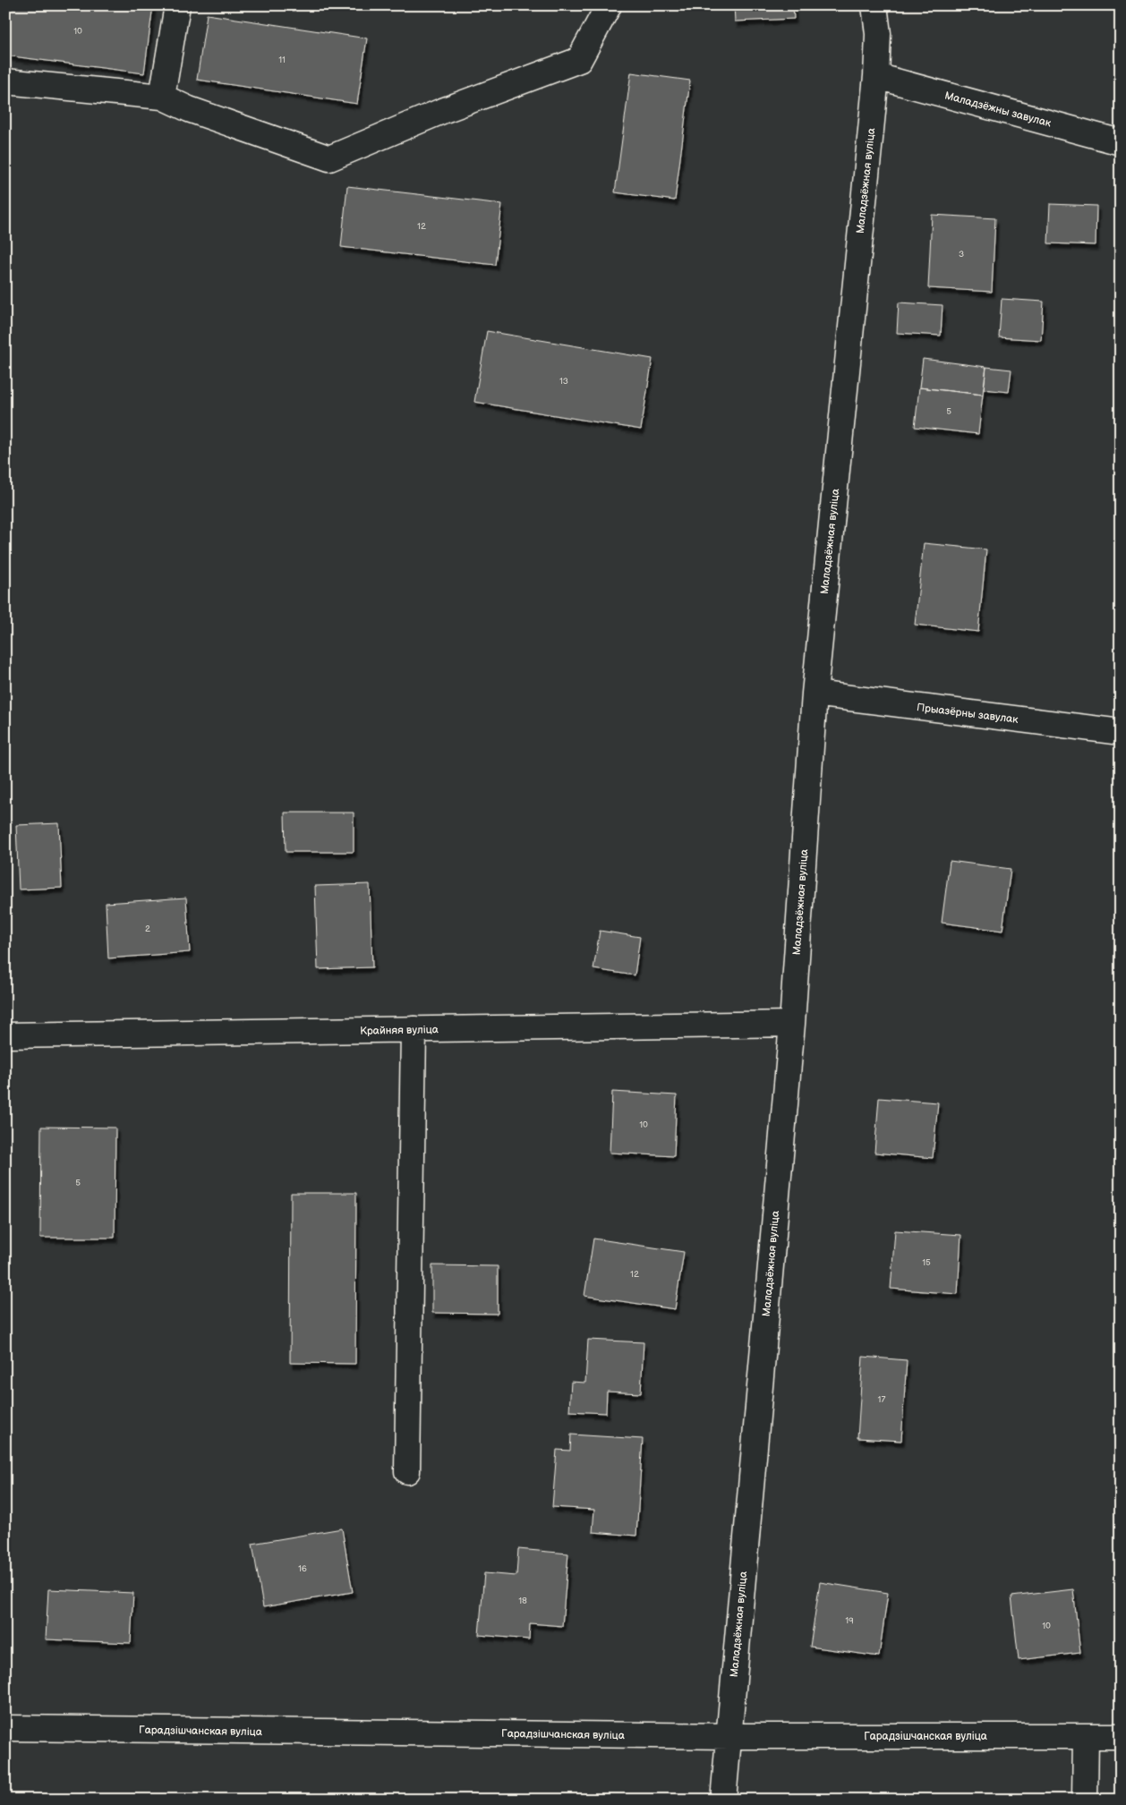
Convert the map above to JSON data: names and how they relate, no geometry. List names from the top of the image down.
{
  "streets": {
    "street": [
      "Маладзёжны завулак",
      "Маладзёжная вуліца",
      "Прыазёрны завулак",
      "Крайняя вуліца",
      "Гарадзішчанская вуліца"
    ]
  },
  "crossings": [
    ["Маладзёжны завулак", "Маладзёжная вуліца"],
    ["Маладзёжная вуліца", "Прыазёрны завулак"],
    ["Маладзёжная вуліца", "Крайняя вуліца"],
    ["Маладзёжная вуліца", "Гарадзішчанская вуліца"]
  ],
  "house_numbers": [
    "10",
    "11",
    "12",
    "3",
    "13",
    "5",
    "2",
    "10",
    "5",
    "15",
    "12",
    "17",
    "16",
    "18",
    "19",
    "10"
  ]
}
